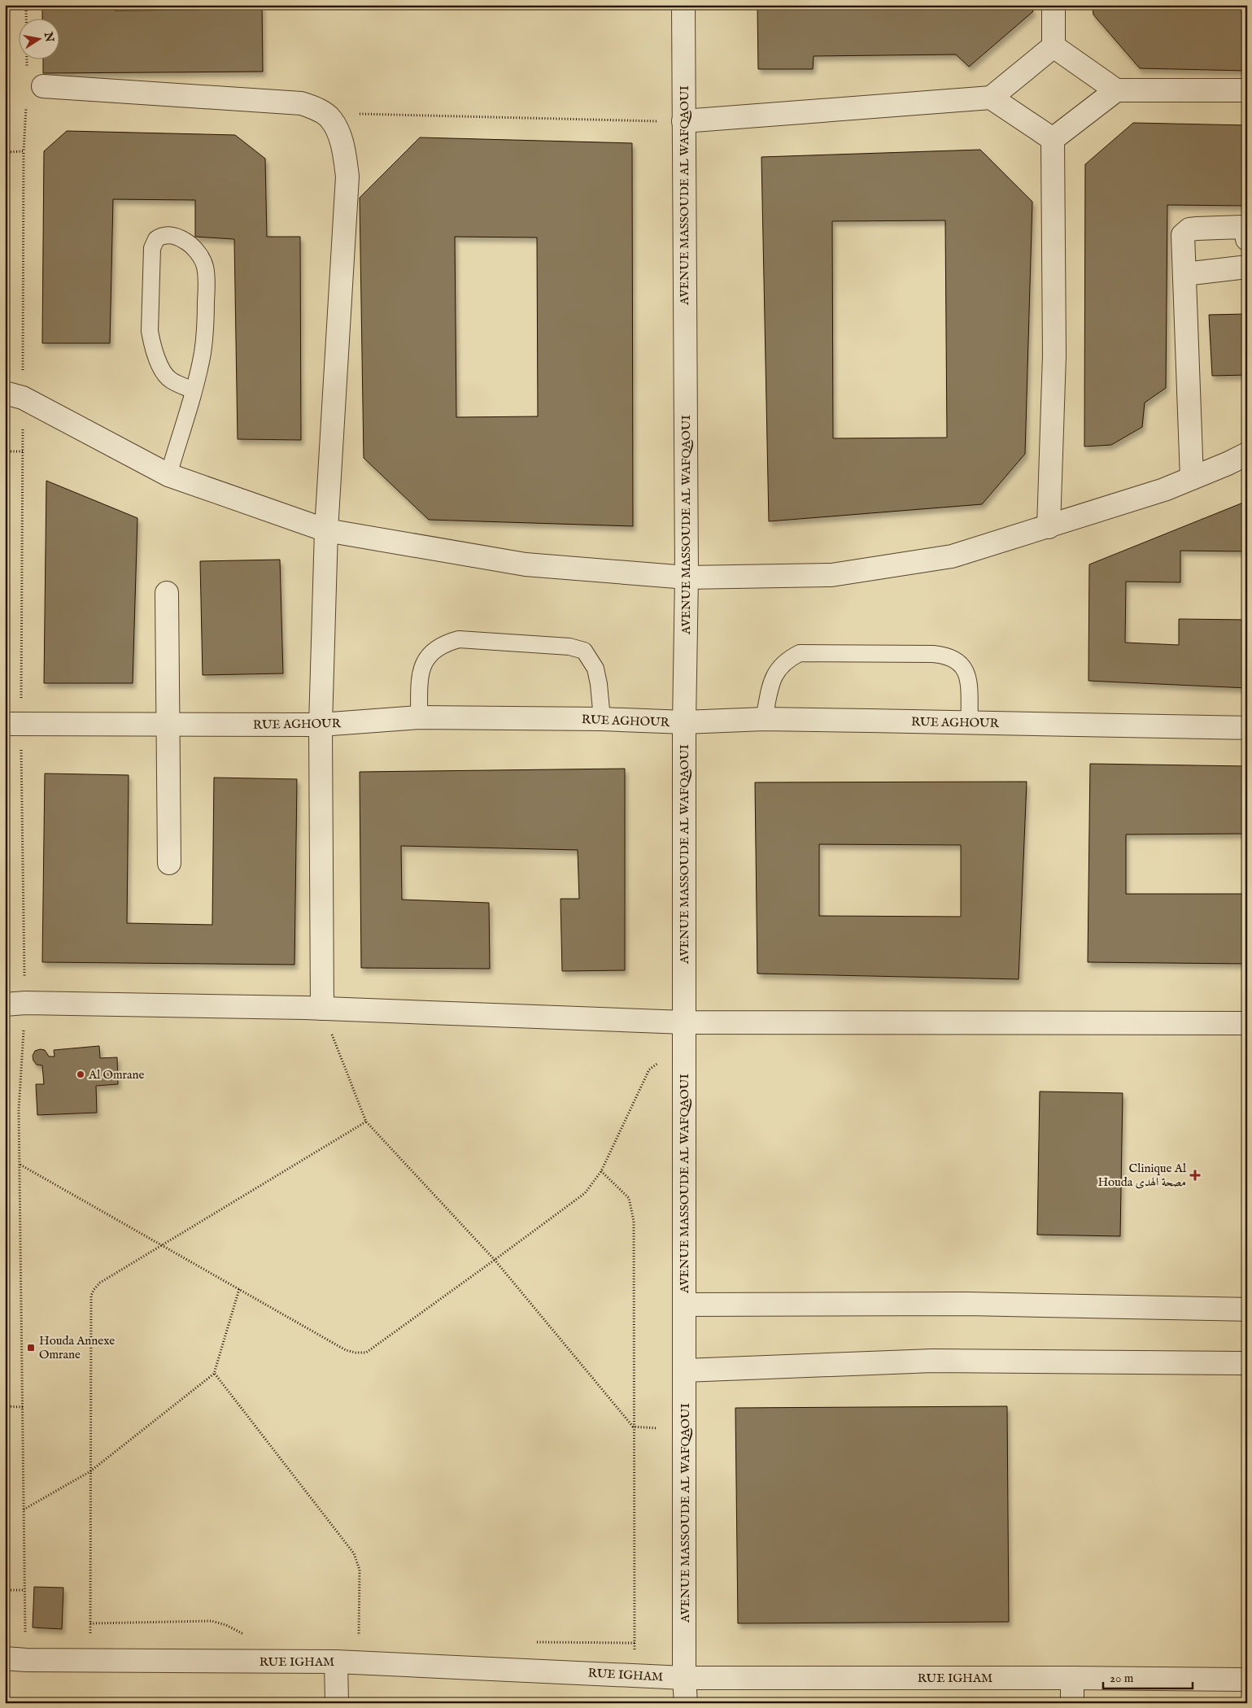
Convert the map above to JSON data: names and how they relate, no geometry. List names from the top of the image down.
{
  "streets": {
    "street": ["AVENUE MASSOUDE AL WAFQAOUI", "RUE AGHOUR", "RUE IGHAM"]
  },
  "crossings": [
    ["AVENUE MASSOUDE AL WAFQAOUI", "RUE AGHOUR"],
    ["AVENUE MASSOUDE AL WAFQAOUI", "RUE IGHAM"]
  ],
  "places": {
    "other": ["Al Omrane"],
    "health": ["Clinique Al Houda مصحة الهدى"],
    "transit": ["Houda Annexe Omrane"]
  },
  "scale_bar": "20 m",
  "north": "right"
}
